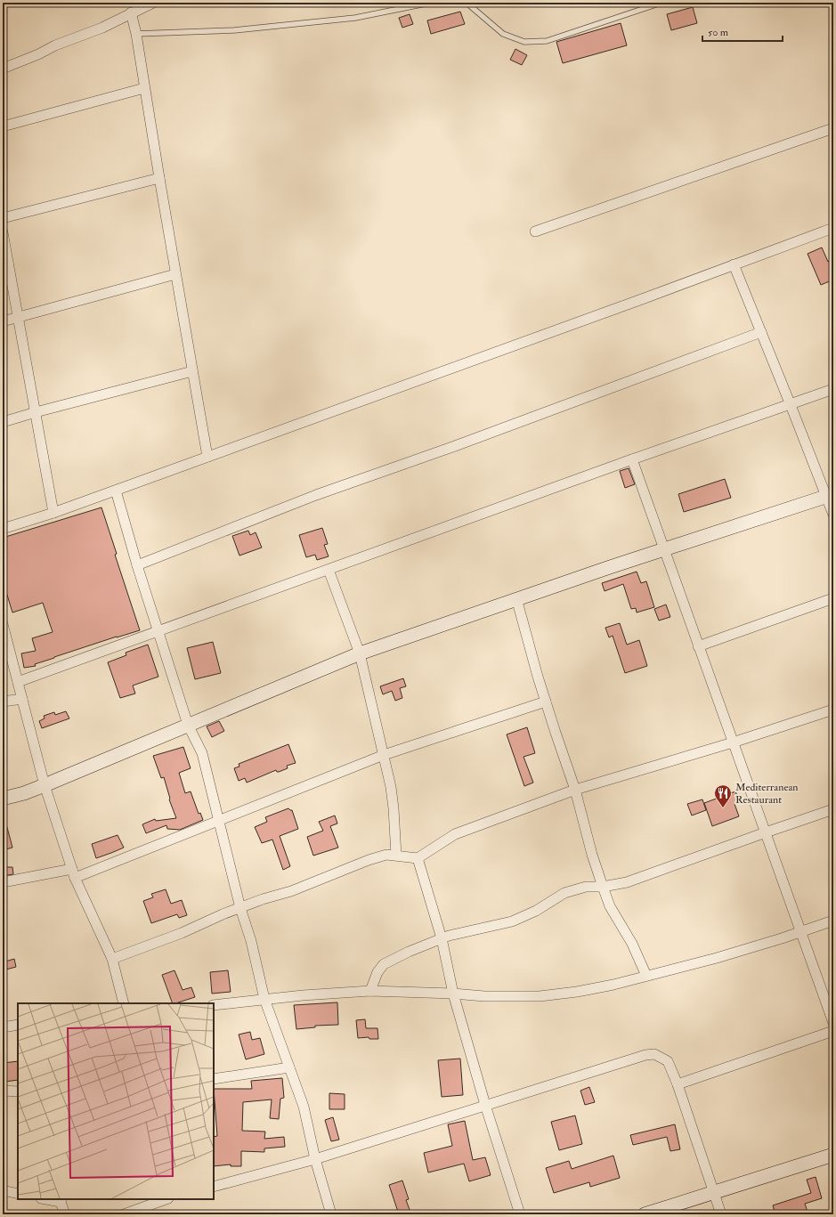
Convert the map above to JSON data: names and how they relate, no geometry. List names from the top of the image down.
{
  "places": {
    "restaurant": ["Mediterranean Restaurant"]
  },
  "scale_bar": "50 m"
}
